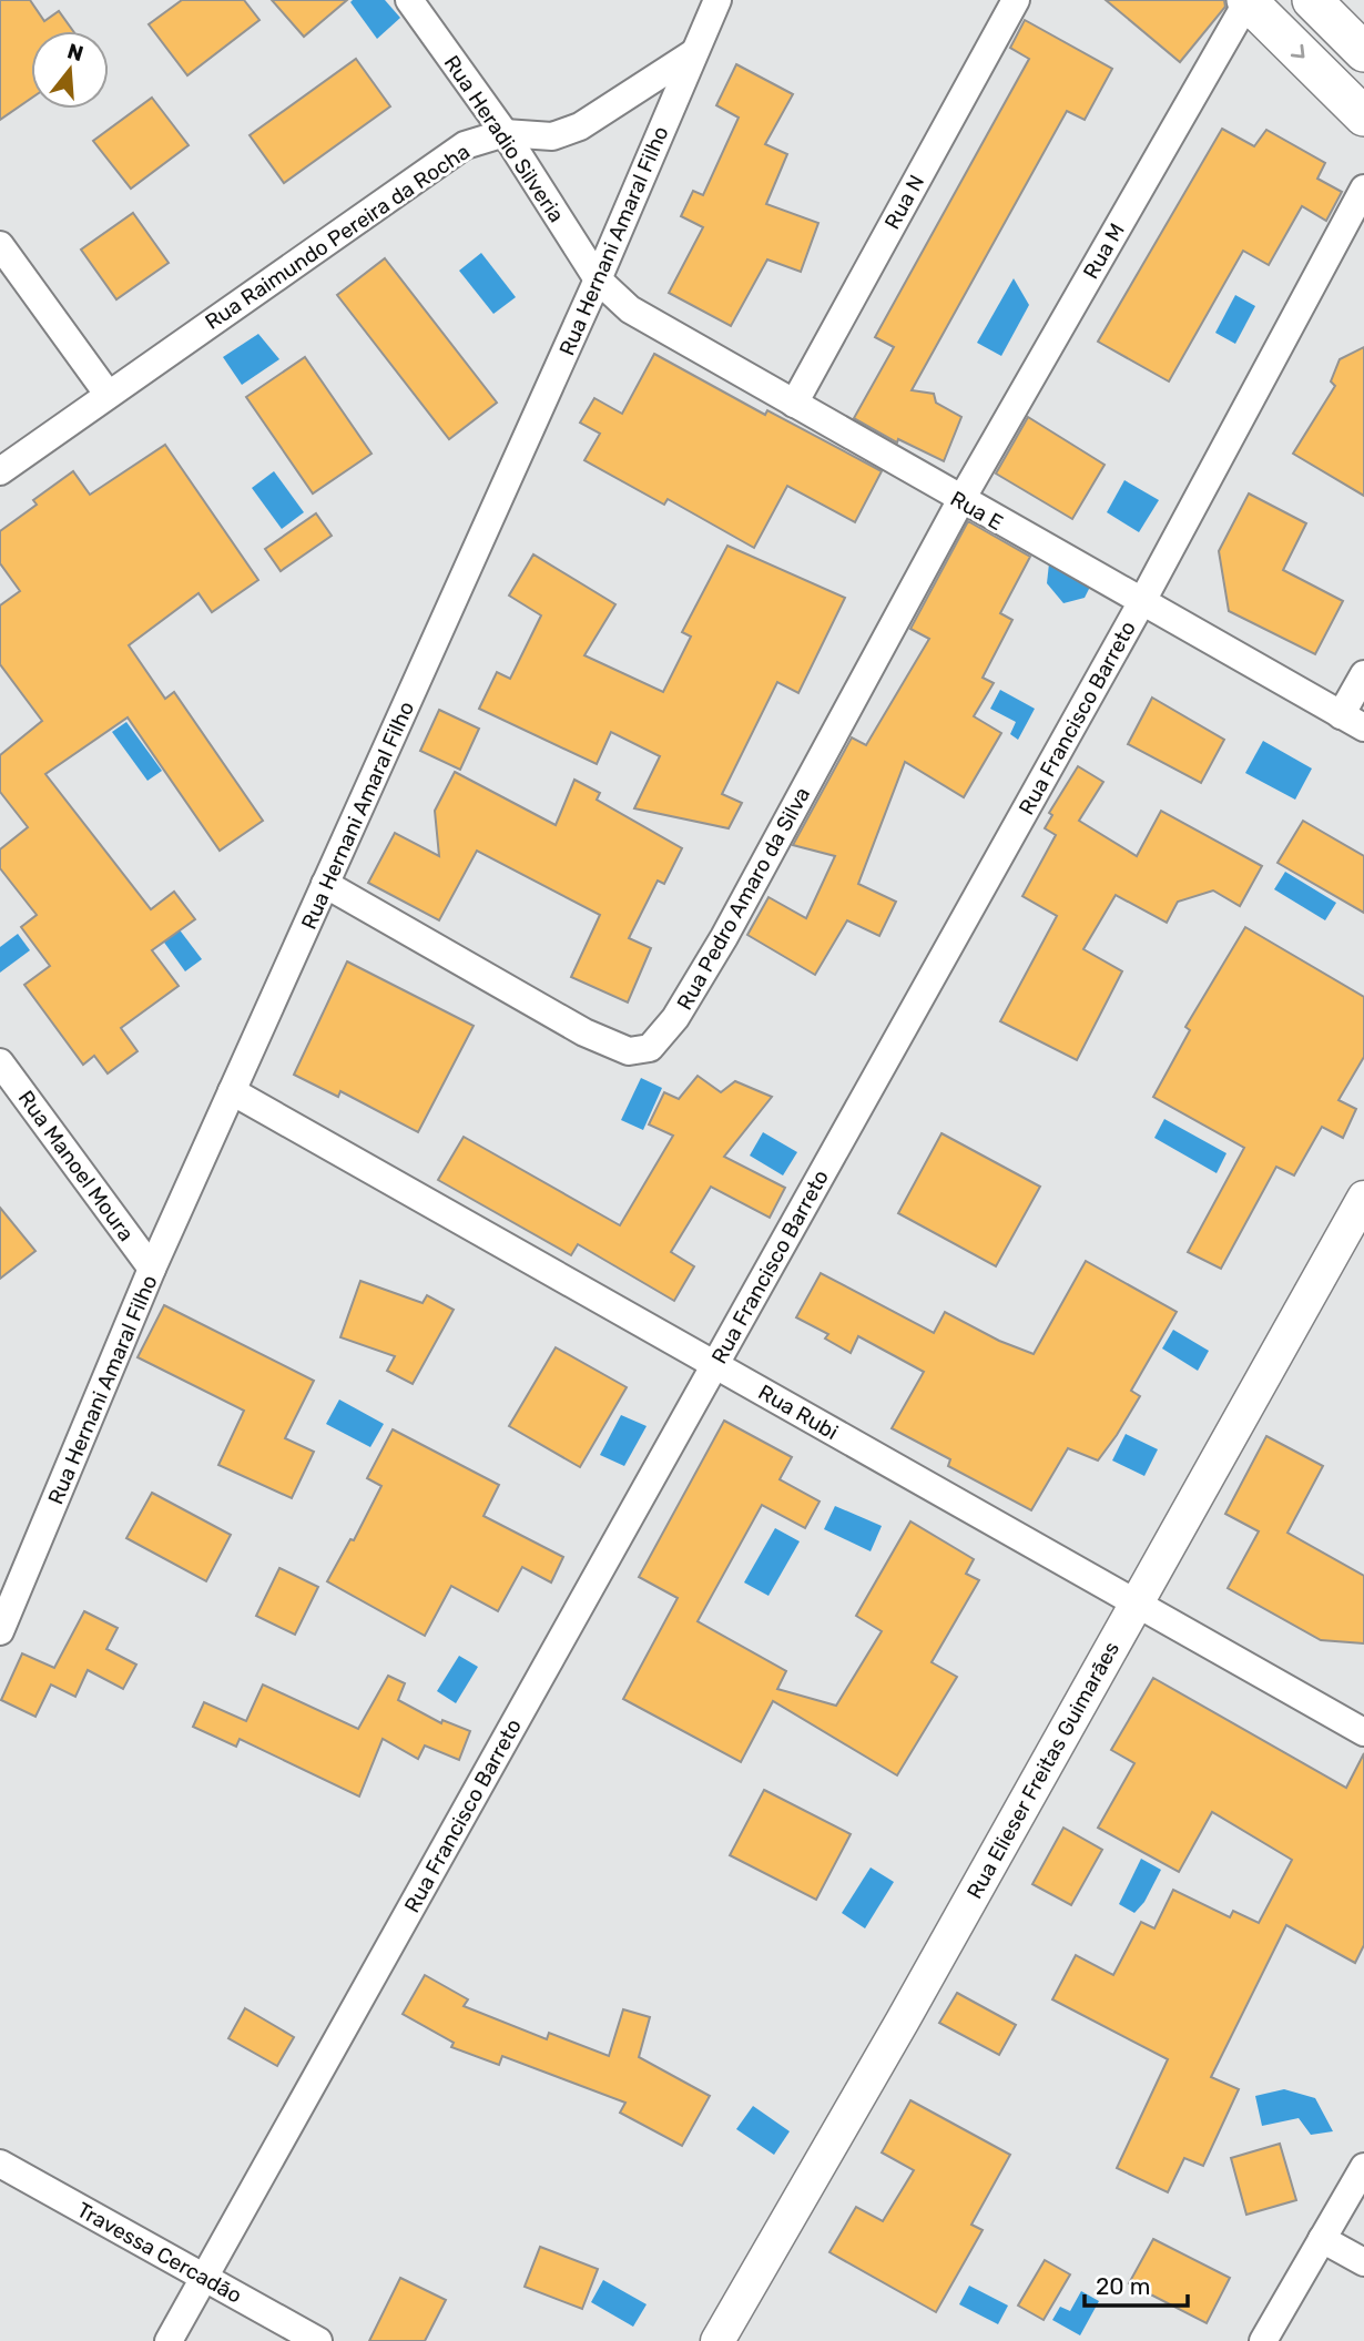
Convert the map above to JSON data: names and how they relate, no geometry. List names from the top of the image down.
{
  "streets": {
    "street": [
      "Rua Heradio Silveria",
      "Rua N",
      "Rua Raimundo Pereira da Rocha",
      "Rua Hernani Amaral Filho",
      "Rua M",
      "Rua E",
      "Rua Francisco Barreto",
      "Rua Pedro Amaro da Silva",
      "Rua Manoel Moura",
      "Rua Rubi",
      "Rua Elieser Freitas Guimarães",
      "Travessa Cercadão"
    ]
  },
  "crossings": [
    ["Rua Heradio Silveria", "Rua Raimundo Pereira da Rocha"],
    ["Rua Heradio Silveria", "Rua Hernani Amaral Filho"],
    ["Rua Heradio Silveria", "Rua E"],
    ["Rua N", "Rua E"],
    ["Rua Raimundo Pereira da Rocha", "Rua Hernani Amaral Filho"],
    ["Rua Hernani Amaral Filho", "Rua E"],
    ["Rua Hernani Amaral Filho", "Rua Pedro Amaro da Silva"],
    ["Rua Hernani Amaral Filho", "Rua Manoel Moura"],
    ["Rua Hernani Amaral Filho", "Rua Rubi"],
    ["Rua M", "Rua E"],
    ["Rua M", "Rua Pedro Amaro da Silva"],
    ["Rua E", "Rua Francisco Barreto"],
    ["Rua E", "Rua Pedro Amaro da Silva"],
    ["Rua Francisco Barreto", "Rua Rubi"],
    ["Rua Francisco Barreto", "Travessa Cercadão"],
    ["Rua Rubi", "Rua Elieser Freitas Guimarães"]
  ],
  "scale_bar": "20 m",
  "north": "top"
}
